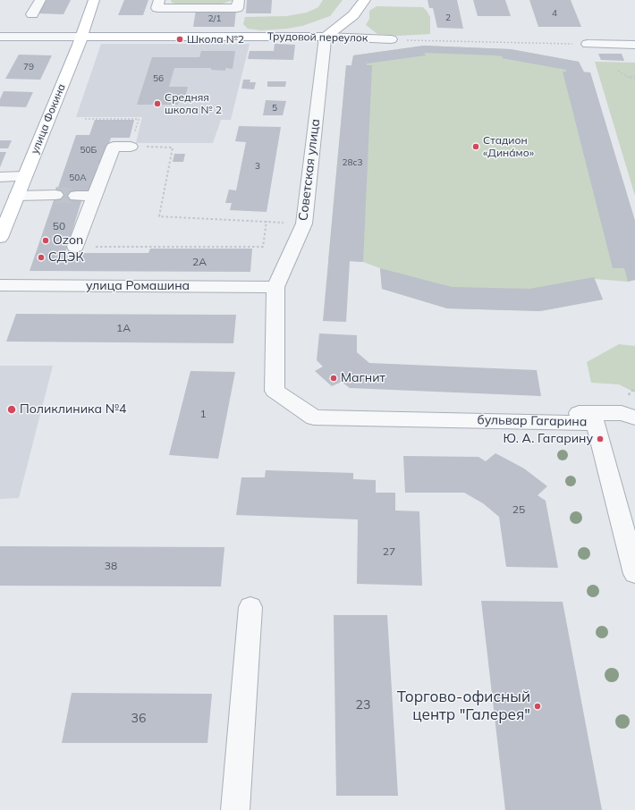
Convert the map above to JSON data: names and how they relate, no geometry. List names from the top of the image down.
{
  "streets": {
    "main road": ["Трудовой переулок", "улица Фокина"],
    "street": ["Советская улица", "улица Ромашина", "бульвар Гагарина"]
  },
  "crossings": [
    ["Трудовой переулок", "улица Фокина"],
    ["Трудовой переулок", "Советская улица"],
    ["Советская улица", "улица Ромашина"],
    ["Советская улица", "бульвар Гагарина"]
  ],
  "places": [
    "Школа №2",
    "Средняя школа № 2",
    "Стадион «Дина́мо»",
    "Ozon",
    "СДЭК",
    "Магнит",
    "Поликлиника №4",
    "Ю. А. Гагарину",
    "Торгово-офисный центр \"Галерея\""
  ],
  "house_numbers": [
    "4",
    "2",
    "2/1",
    "79",
    "56",
    "5",
    "50Б",
    "28с3",
    "3",
    "50А",
    "50",
    "2А",
    "1А",
    "1",
    "25",
    "27",
    "38",
    "23",
    "36"
  ]
}
